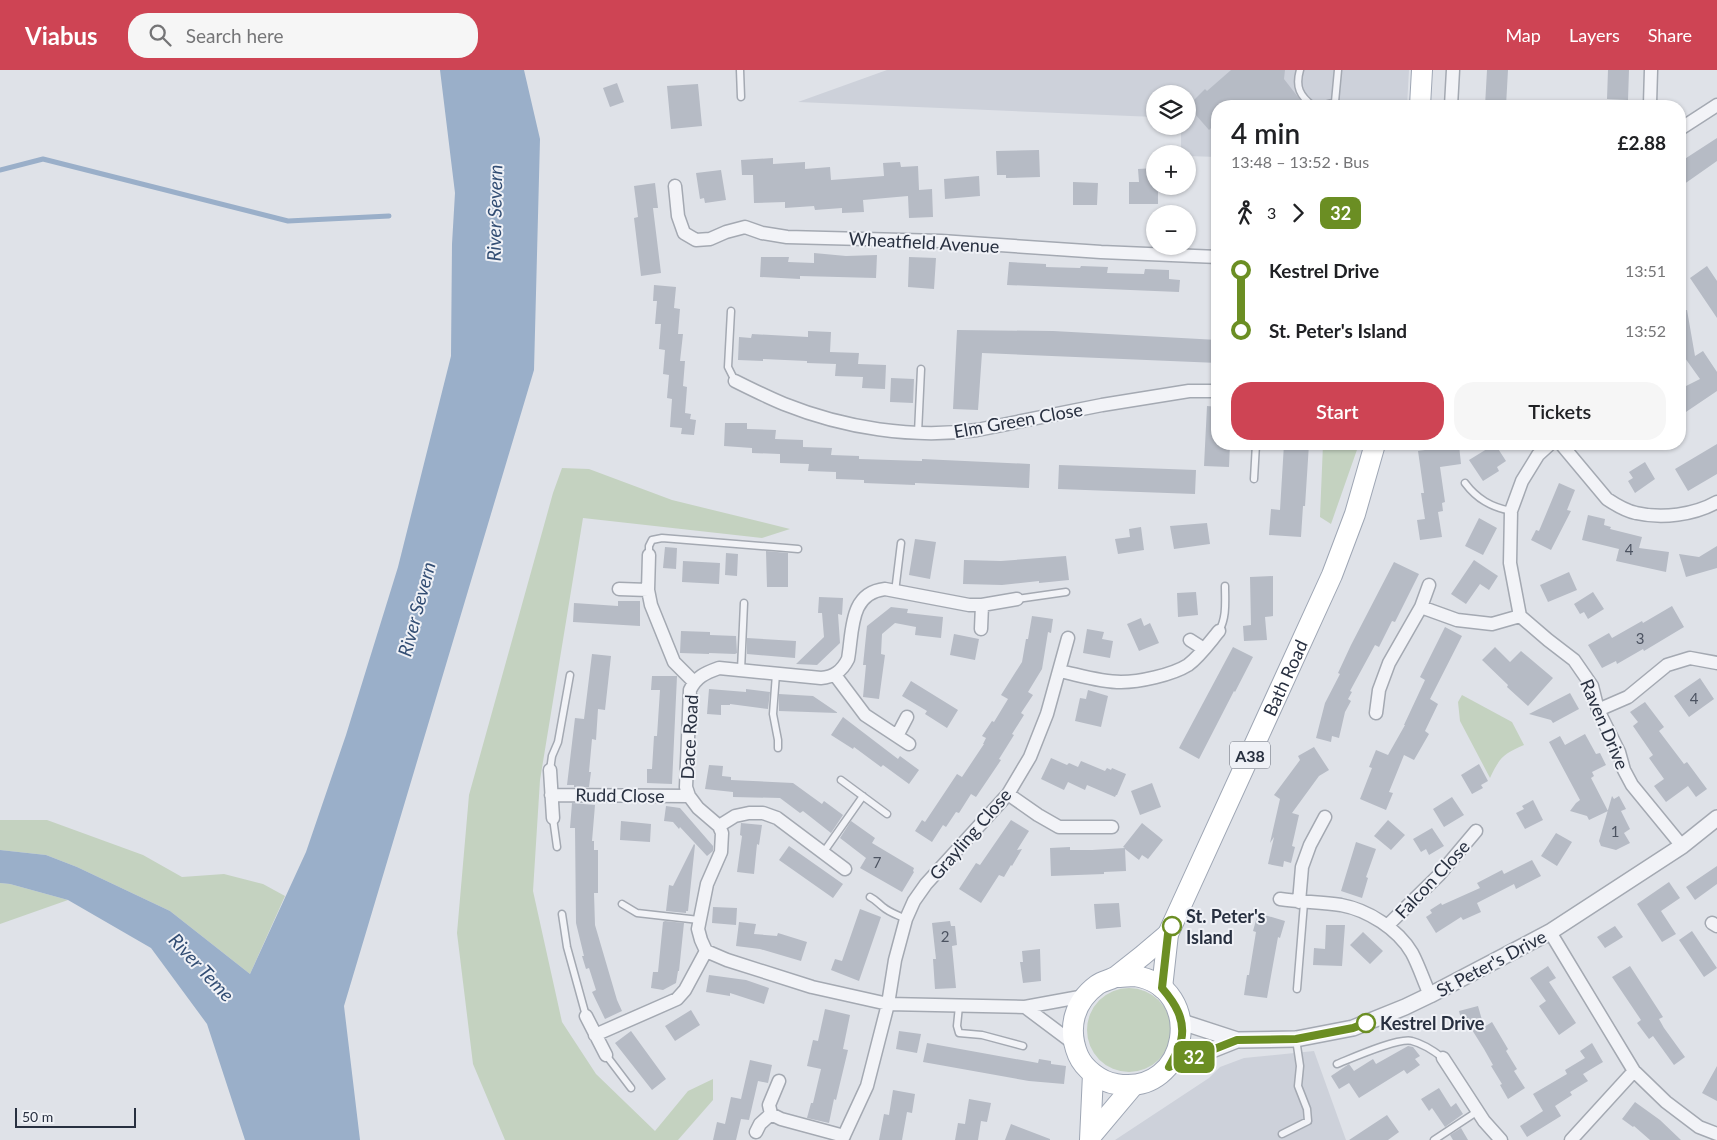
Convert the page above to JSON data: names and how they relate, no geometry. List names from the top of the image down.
{
  "streets": {
    "main road": ["Bath Road", "A38"],
    "street": [
      "Wheatfield Avenue",
      "Elm Green Close",
      "Raven Drive",
      "Dace Road",
      "Rudd Close",
      "Grayling Close",
      "Falcon Close",
      "St Peter's Drive"
    ]
  },
  "crossings": [
    ["Bath Road", "St Peter's Drive"],
    ["Raven Drive", "St Peter's Drive"],
    ["Dace Road", "Rudd Close"]
  ],
  "water": ["River Severn", "River Teme"],
  "places": ["St. Peter's Island", "Kestrel Drive"],
  "lines": ["bus line 32"],
  "house_numbers": [
    "4",
    "3",
    "4",
    "1",
    "7",
    "2"
  ],
  "scale_bar": "50 m",
  "page": {
    "header": "Viabus",
    "search": "Search here",
    "nav": ["Map", "Layers", "Share"],
    "on_map": "32",
    "map_buttons": ["+", "−"],
    "heading": ["4 min", "13:48 – 13:52 · Bus", "£2.88"],
    "legs": ["3", "32"],
    "list": [
      {
        "name": "Kestrel Drive",
        "value": "13:51"
      },
      {
        "name": "St. Peter's Island",
        "value": "13:52"
      }
    ],
    "buttons": ["Start", "Tickets"],
    "scale": "50 m"
  }
}
